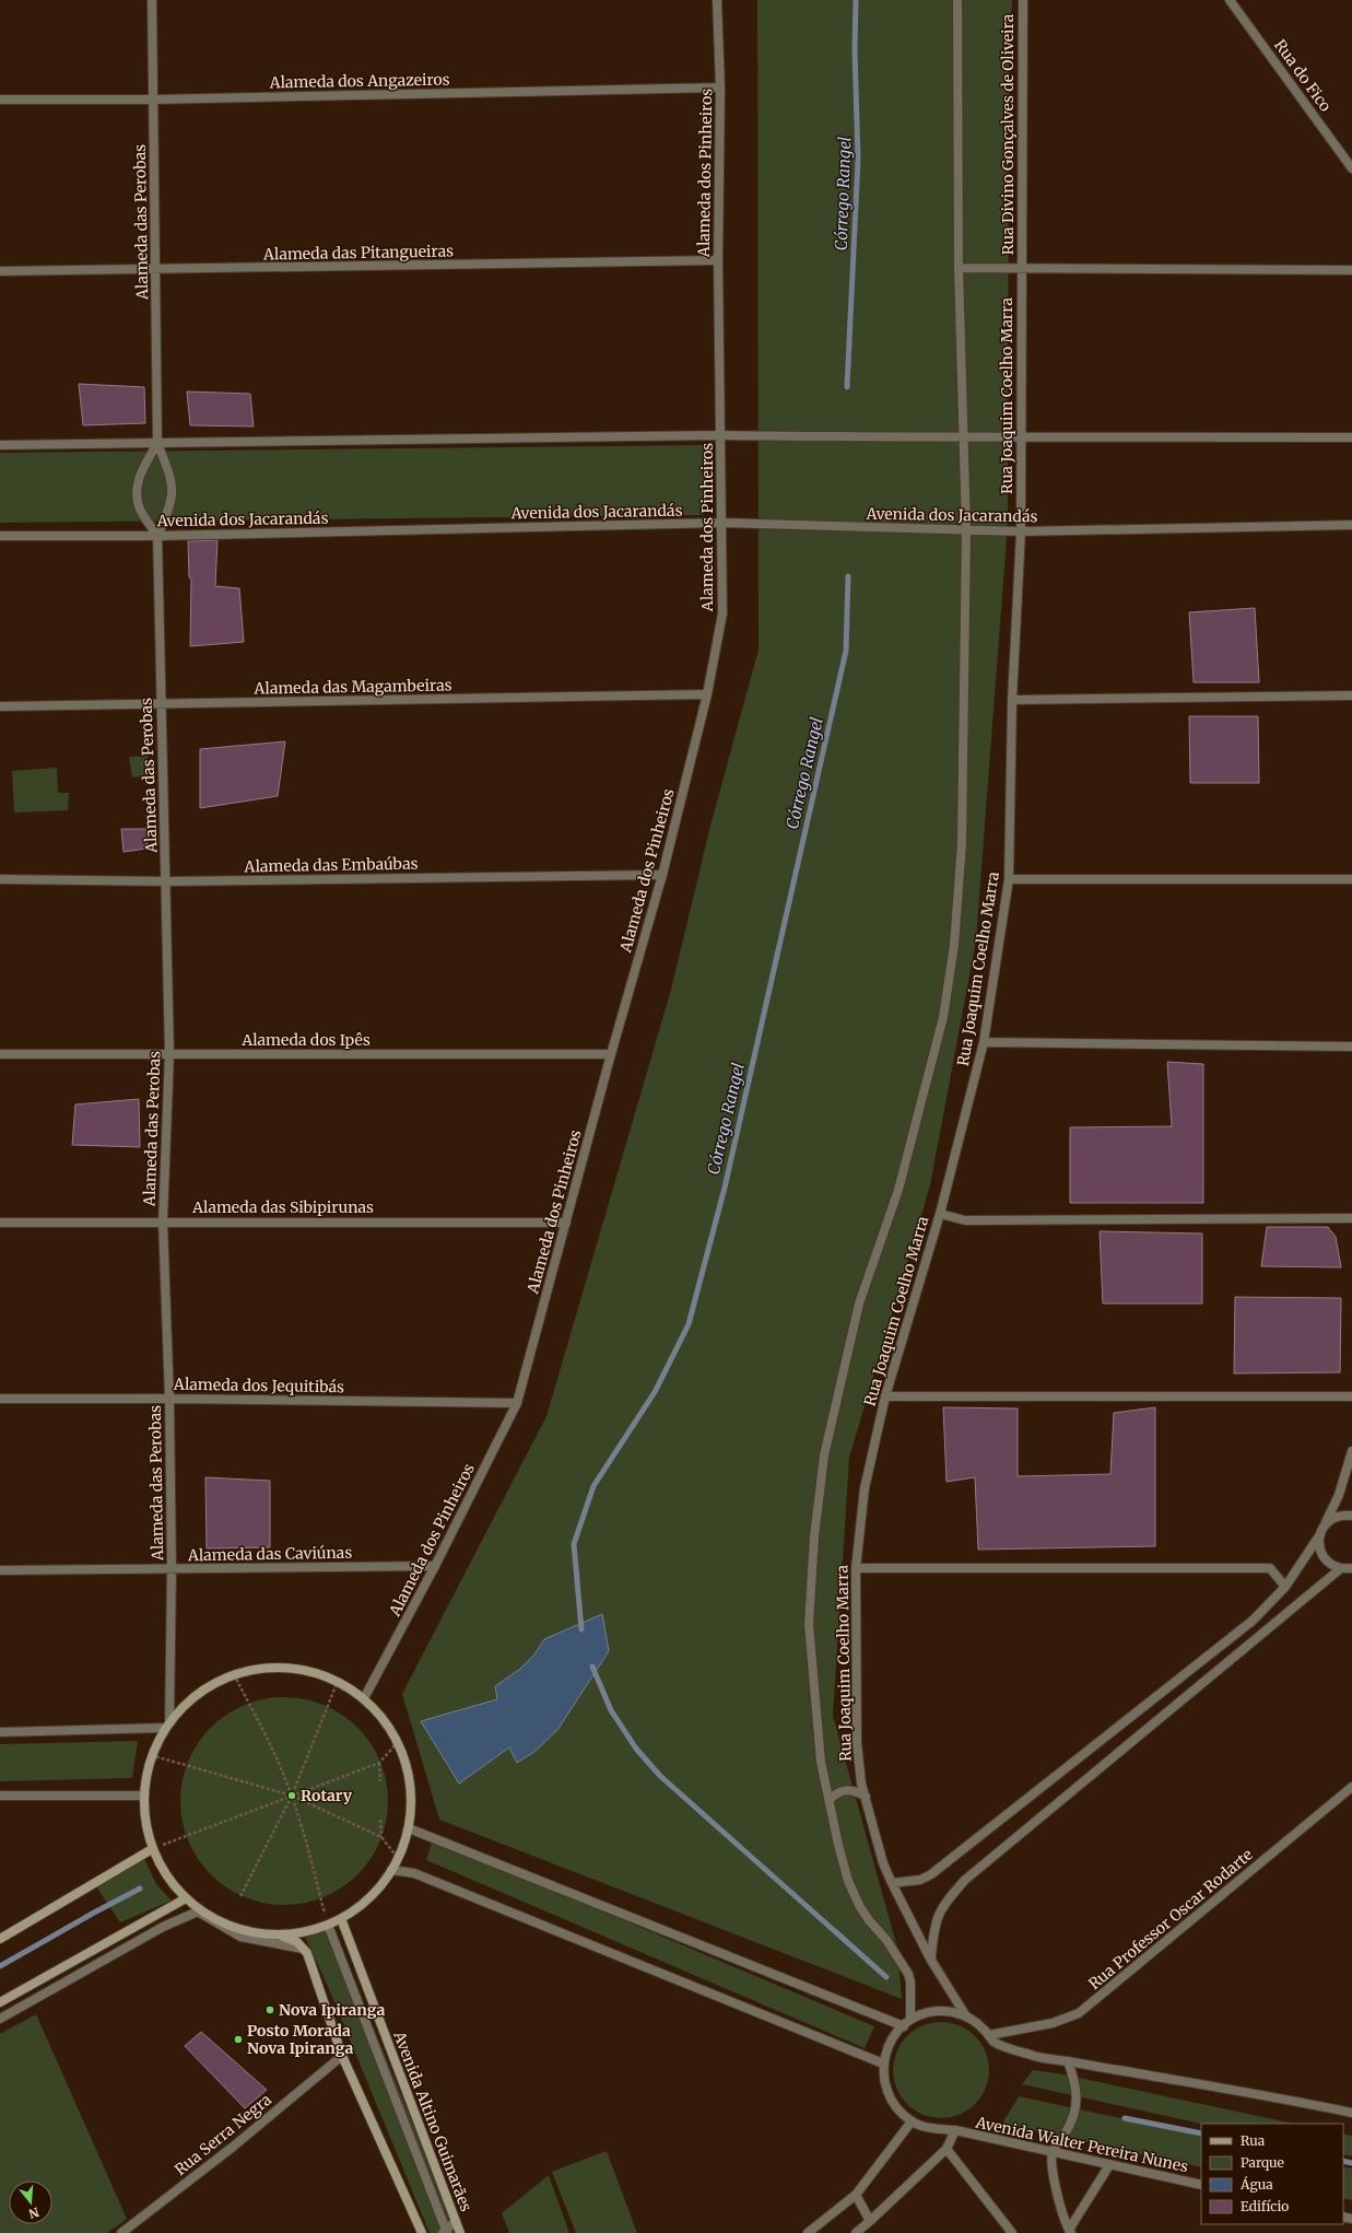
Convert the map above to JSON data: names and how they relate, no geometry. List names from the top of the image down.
{
  "streets": {
    "main road": ["Avenida Altino Guimarães"],
    "street": [
      "Rua do Fico",
      "Alameda dos Angazeiros",
      "Rua Divino Gonçalves de Oliveira",
      "Alameda dos Pinheiros",
      "Alameda das Perobas",
      "Alameda das Pitangueiras",
      "Rua Joaquim Coelho Marra",
      "Avenida dos Jacarandás",
      "Alameda das Magambeiras",
      "Alameda das Embaúbas",
      "Alameda dos Ipês",
      "Alameda das Sibipirunas",
      "Alameda dos Jequitibás",
      "Alameda das Caviúnas",
      "Rua Professor Oscar Rodarte",
      "Rua Serra Negra",
      "Avenida Walter Pereira Nunes"
    ]
  },
  "crossings": [
    ["Alameda dos Angazeiros", "Alameda dos Pinheiros"],
    ["Alameda dos Angazeiros", "Alameda das Perobas"],
    ["Rua Divino Gonçalves de Oliveira", "Rua Joaquim Coelho Marra"],
    ["Alameda dos Pinheiros", "Alameda das Pitangueiras"],
    ["Alameda dos Pinheiros", "Avenida dos Jacarandás"],
    ["Alameda dos Pinheiros", "Alameda das Magambeiras"],
    ["Alameda dos Pinheiros", "Alameda das Embaúbas"],
    ["Alameda dos Pinheiros", "Alameda dos Ipês"],
    ["Alameda dos Pinheiros", "Alameda das Sibipirunas"],
    ["Alameda dos Pinheiros", "Alameda dos Jequitibás"],
    ["Alameda dos Pinheiros", "Alameda das Caviúnas"],
    ["Alameda das Perobas", "Alameda das Pitangueiras"],
    ["Alameda das Perobas", "Avenida dos Jacarandás"],
    ["Alameda das Perobas", "Alameda das Magambeiras"],
    ["Alameda das Perobas", "Alameda das Embaúbas"],
    ["Alameda das Perobas", "Alameda dos Ipês"],
    ["Alameda das Perobas", "Alameda das Sibipirunas"],
    ["Alameda das Perobas", "Alameda dos Jequitibás"],
    ["Alameda das Perobas", "Alameda das Caviúnas"],
    ["Rua Joaquim Coelho Marra", "Avenida dos Jacarandás"]
  ],
  "water": ["Córrego Rangel"],
  "places": ["Rotary", "Nova Ipiranga", "Posto Morada Nova Ipiranga"],
  "legend": [
    "Rua",
    "Parque",
    "Água",
    "Edifício"
  ],
  "north": "bottom"
}
